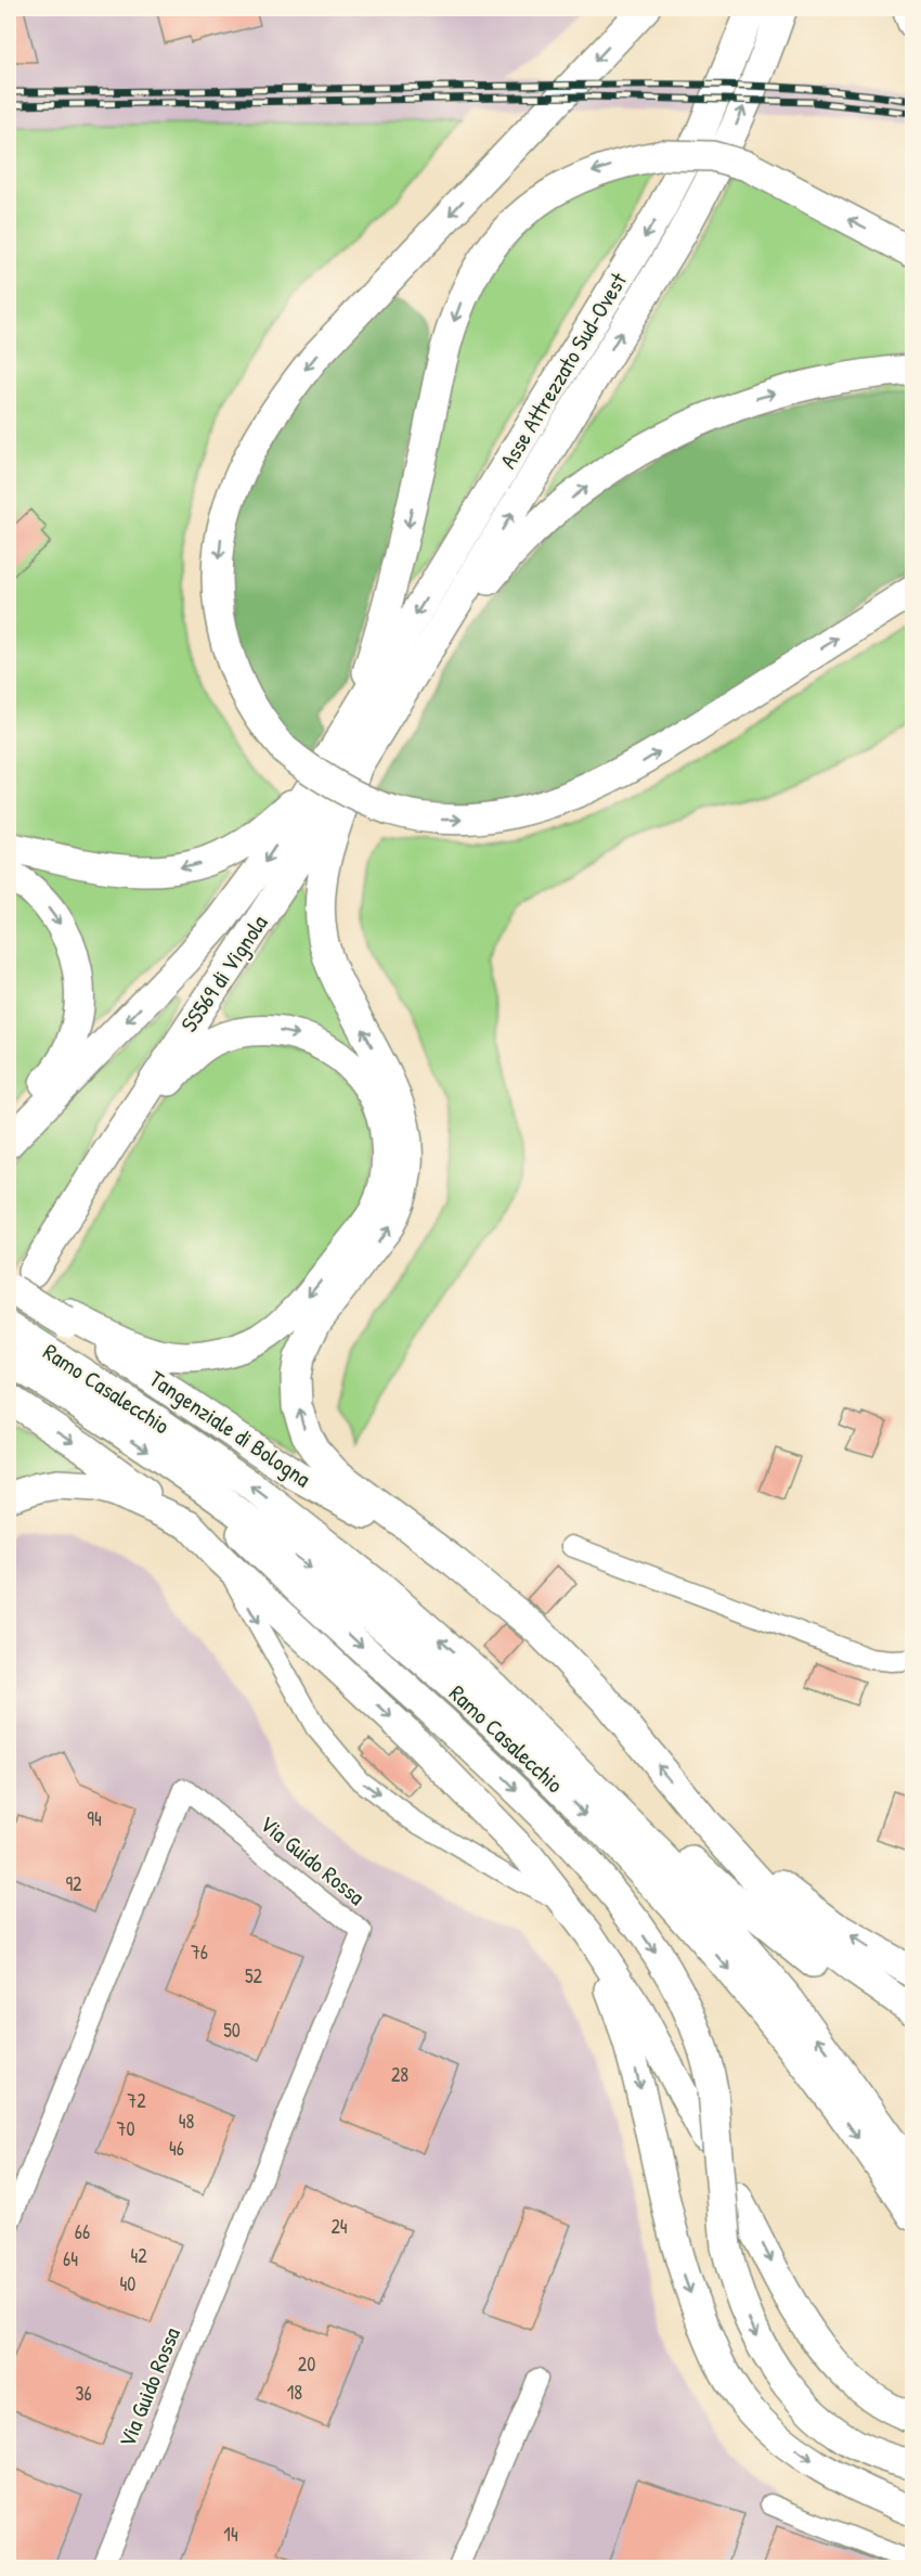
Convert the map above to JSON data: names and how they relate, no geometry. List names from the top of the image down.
{
  "streets": {
    "highway": [
      "Asse Attrezzato Sud-Ovest",
      "SS569 di Vignola",
      "Ramo Casalecchio",
      "Tangenziale di Bologna"
    ],
    "street": ["Via Guido Rossa"]
  },
  "crossings": [
    ["Asse Attrezzato Sud-Ovest", "SS569 di Vignola"],
    ["SS569 di Vignola", "Tangenziale di Bologna"]
  ],
  "house_numbers": [
    "94",
    "92",
    "76",
    "52",
    "50",
    "28",
    "72",
    "48",
    "70",
    "46",
    "24",
    "66",
    "42",
    "64",
    "40",
    "20",
    "18",
    "36",
    "14"
  ]
}
